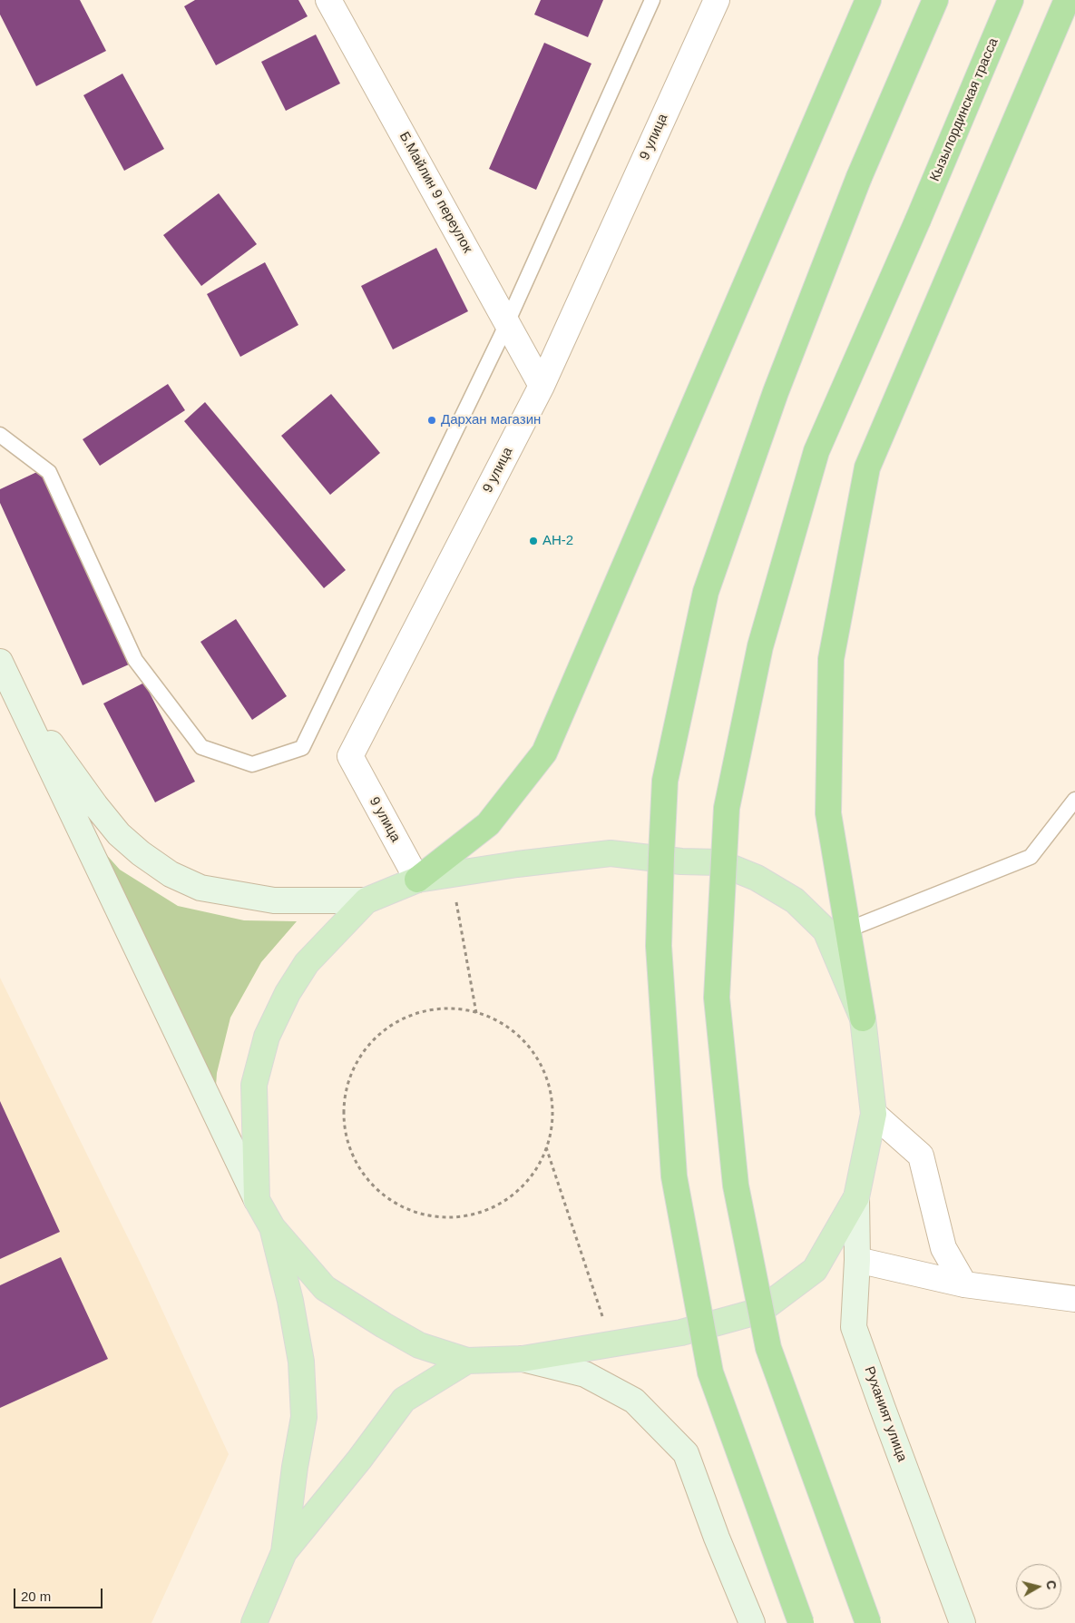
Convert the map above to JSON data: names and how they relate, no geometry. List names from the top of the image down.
{
  "streets": {
    "highway": ["Кызылординская трасса"],
    "street": ["9 улица", "Б.Майлин 9 переулок", "Руханият улица"]
  },
  "crossings": [
    ["9 улица", "Б.Майлин 9 переулок"]
  ],
  "places": ["Дархан магазин", "АН-2"],
  "scale_bar": "20 m",
  "north": "right"
}
